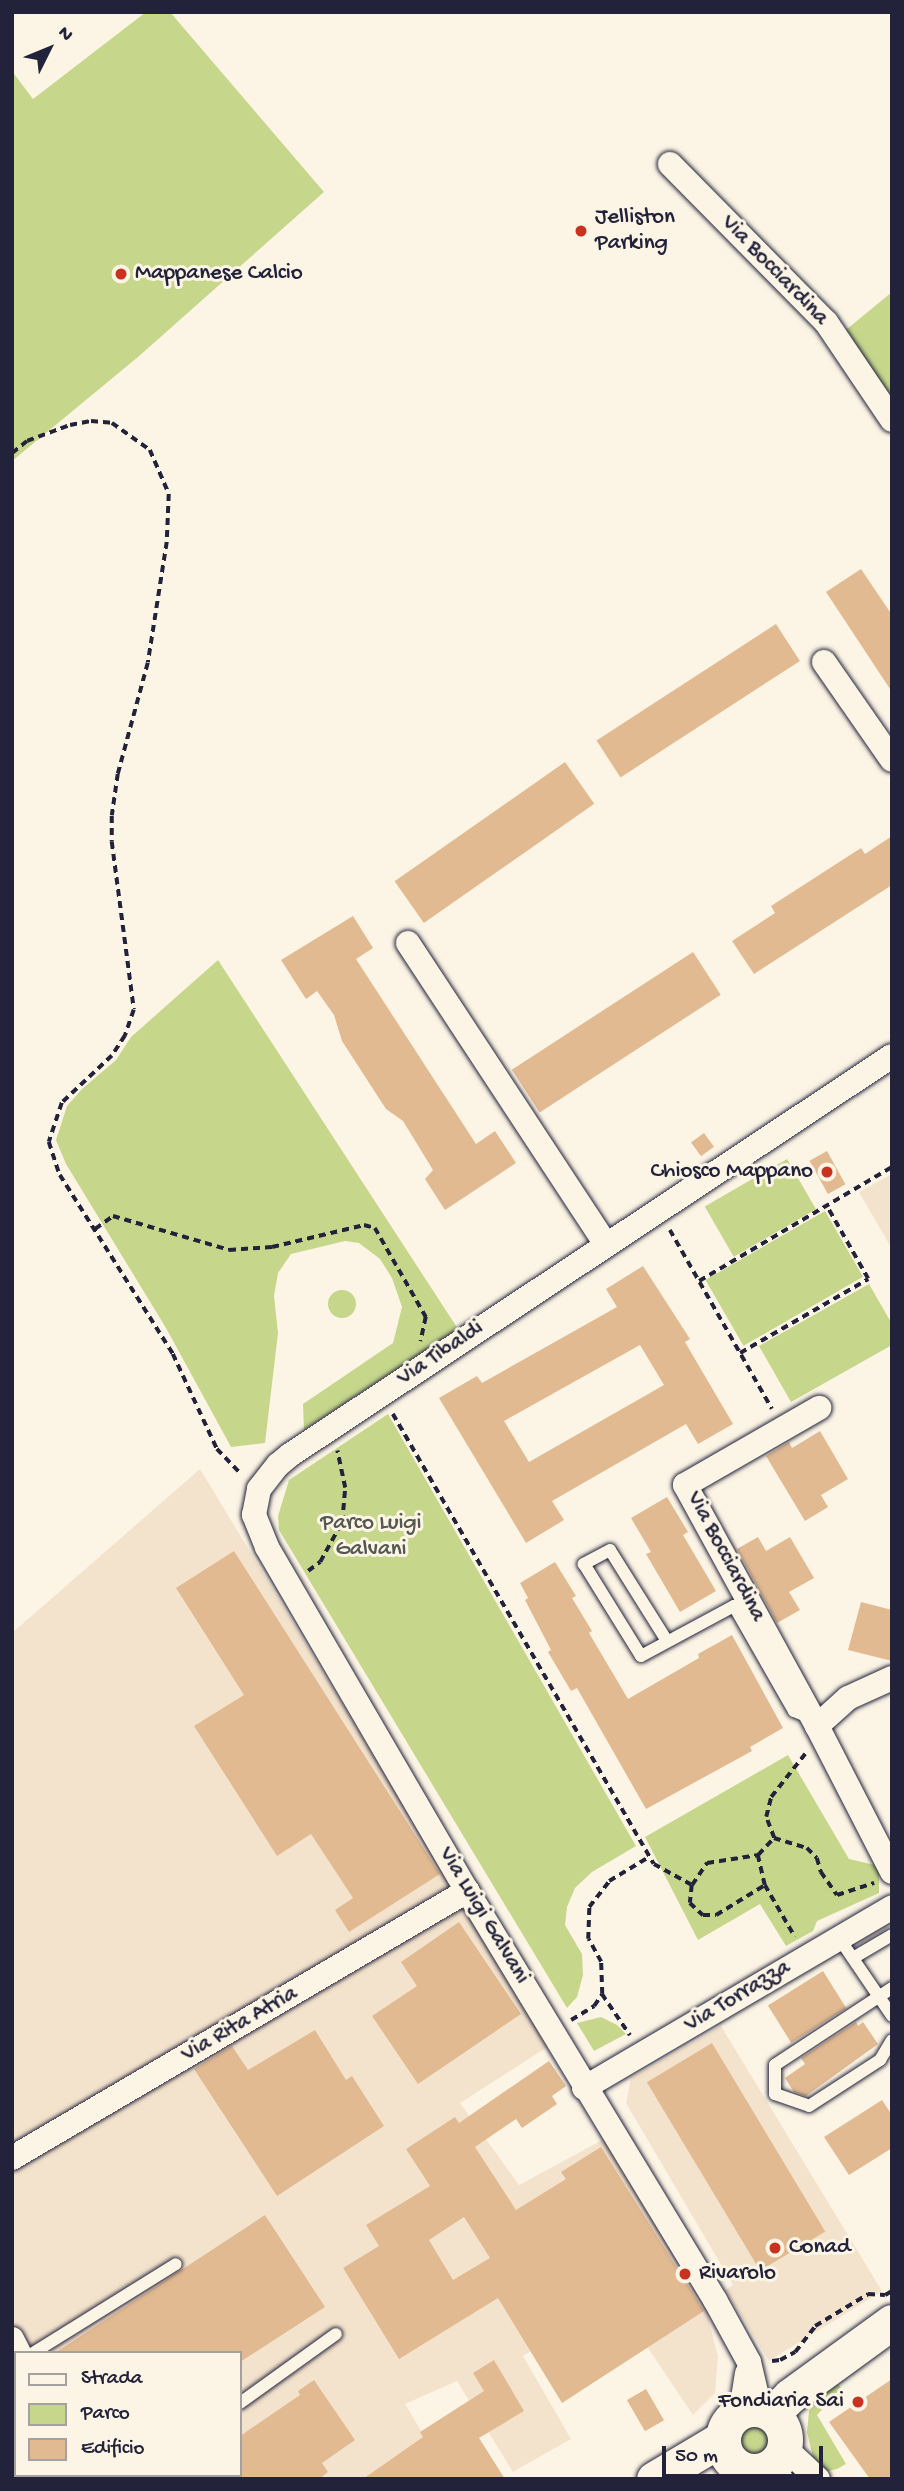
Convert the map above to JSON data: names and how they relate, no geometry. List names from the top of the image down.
{
  "streets": {
    "street": [
      "Via Bocciardina",
      "Via Tibaldi",
      "Via Luigi Galvani",
      "Via Torrazza",
      "Via Rita Atria"
    ]
  },
  "crossings": [
    ["Via Tibaldi", "Via Luigi Galvani"],
    ["Via Luigi Galvani", "Via Torrazza"],
    ["Via Luigi Galvani", "Via Rita Atria"]
  ],
  "parks": ["Parco Luigi Galvani"],
  "places": [
    "Jelliston Parking",
    "Mappanese Calcio",
    "Chiosco Mappano",
    "Conad",
    "Rivarolo",
    "Fondiaria Sai"
  ],
  "legend": ["Strada", "Parco", "Edificio"],
  "scale_bar": "50 m",
  "north": "top right"
}
